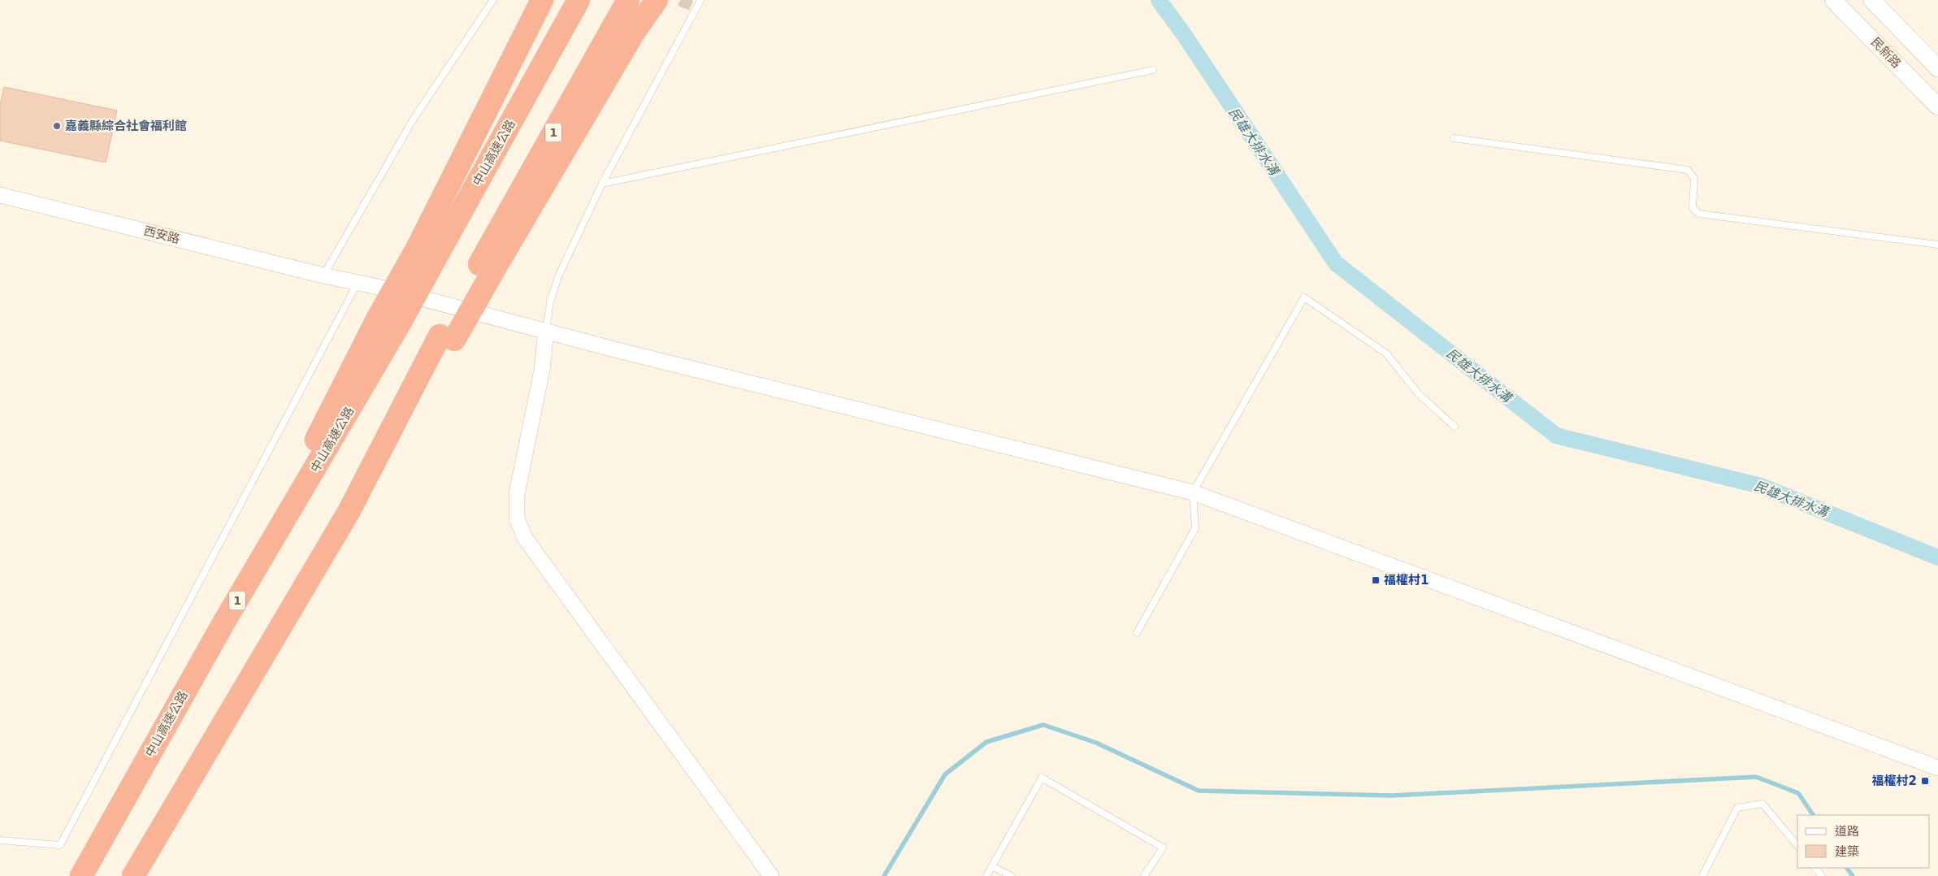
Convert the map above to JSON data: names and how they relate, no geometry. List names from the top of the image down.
{
  "streets": {
    "highway": ["1", "中山高速公路"],
    "main road": ["民新路"],
    "street": ["西安路"]
  },
  "water": ["民雄大排水溝"],
  "places": {
    "other": ["嘉義縣綜合社會福利館"],
    "transit": ["福權村1", "福權村2"]
  },
  "legend": ["道路", "建築"]
}
